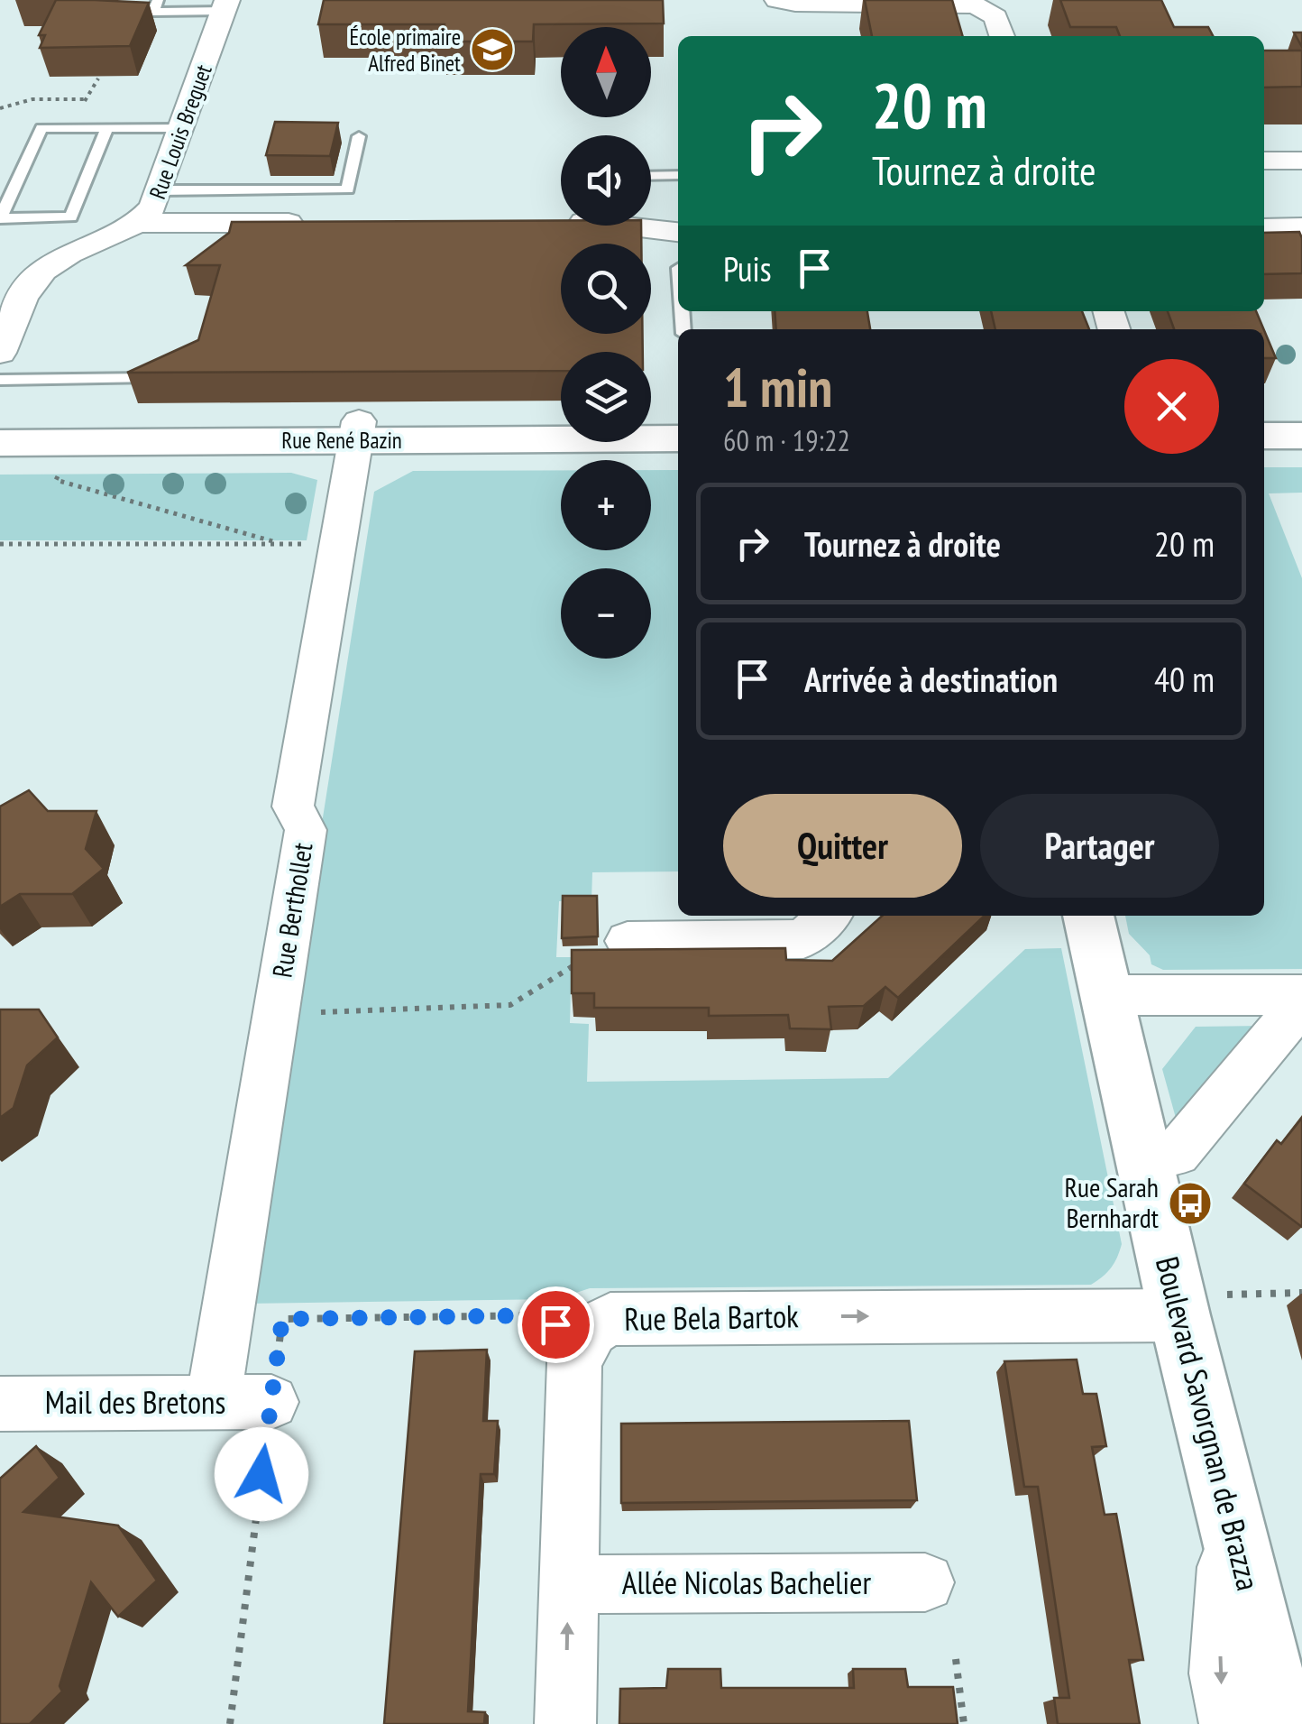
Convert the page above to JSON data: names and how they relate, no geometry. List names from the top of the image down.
{
  "streets": {
    "street": [
      "Rue Louis Breguet",
      "Rue René Bazin",
      "Rue Berthollet",
      "Rue Bela Bartok",
      "Mail des Bretons",
      "Boulevard Savorgnan de Brazza",
      "Allée Nicolas Bachelier"
    ]
  },
  "crossings": [
    ["Rue René Bazin", "Rue Berthollet"],
    ["Rue Berthollet", "Mail des Bretons"],
    ["Rue Bela Bartok", "Boulevard Savorgnan de Brazza"],
    ["Rue Bela Bartok", "Allée Nicolas Bachelier"]
  ],
  "places": {
    "school or university": ["École primaire Alfred Binet"],
    "bus stop": ["Rue Sarah Bernhardt"]
  },
  "north": "top",
  "page": {
    "map_buttons": ["+", "−"],
    "turn": ["20 m", "Tournez à droite"],
    "then": "Puis",
    "heading": ["1 min", "60 m · 19:22"],
    "list": [
      {
        "name": "Tournez à droite",
        "value": "20 m"
      },
      {
        "name": "Arrivée à destination",
        "value": "40 m"
      }
    ],
    "buttons": ["Quitter", "Partager"]
  }
}
